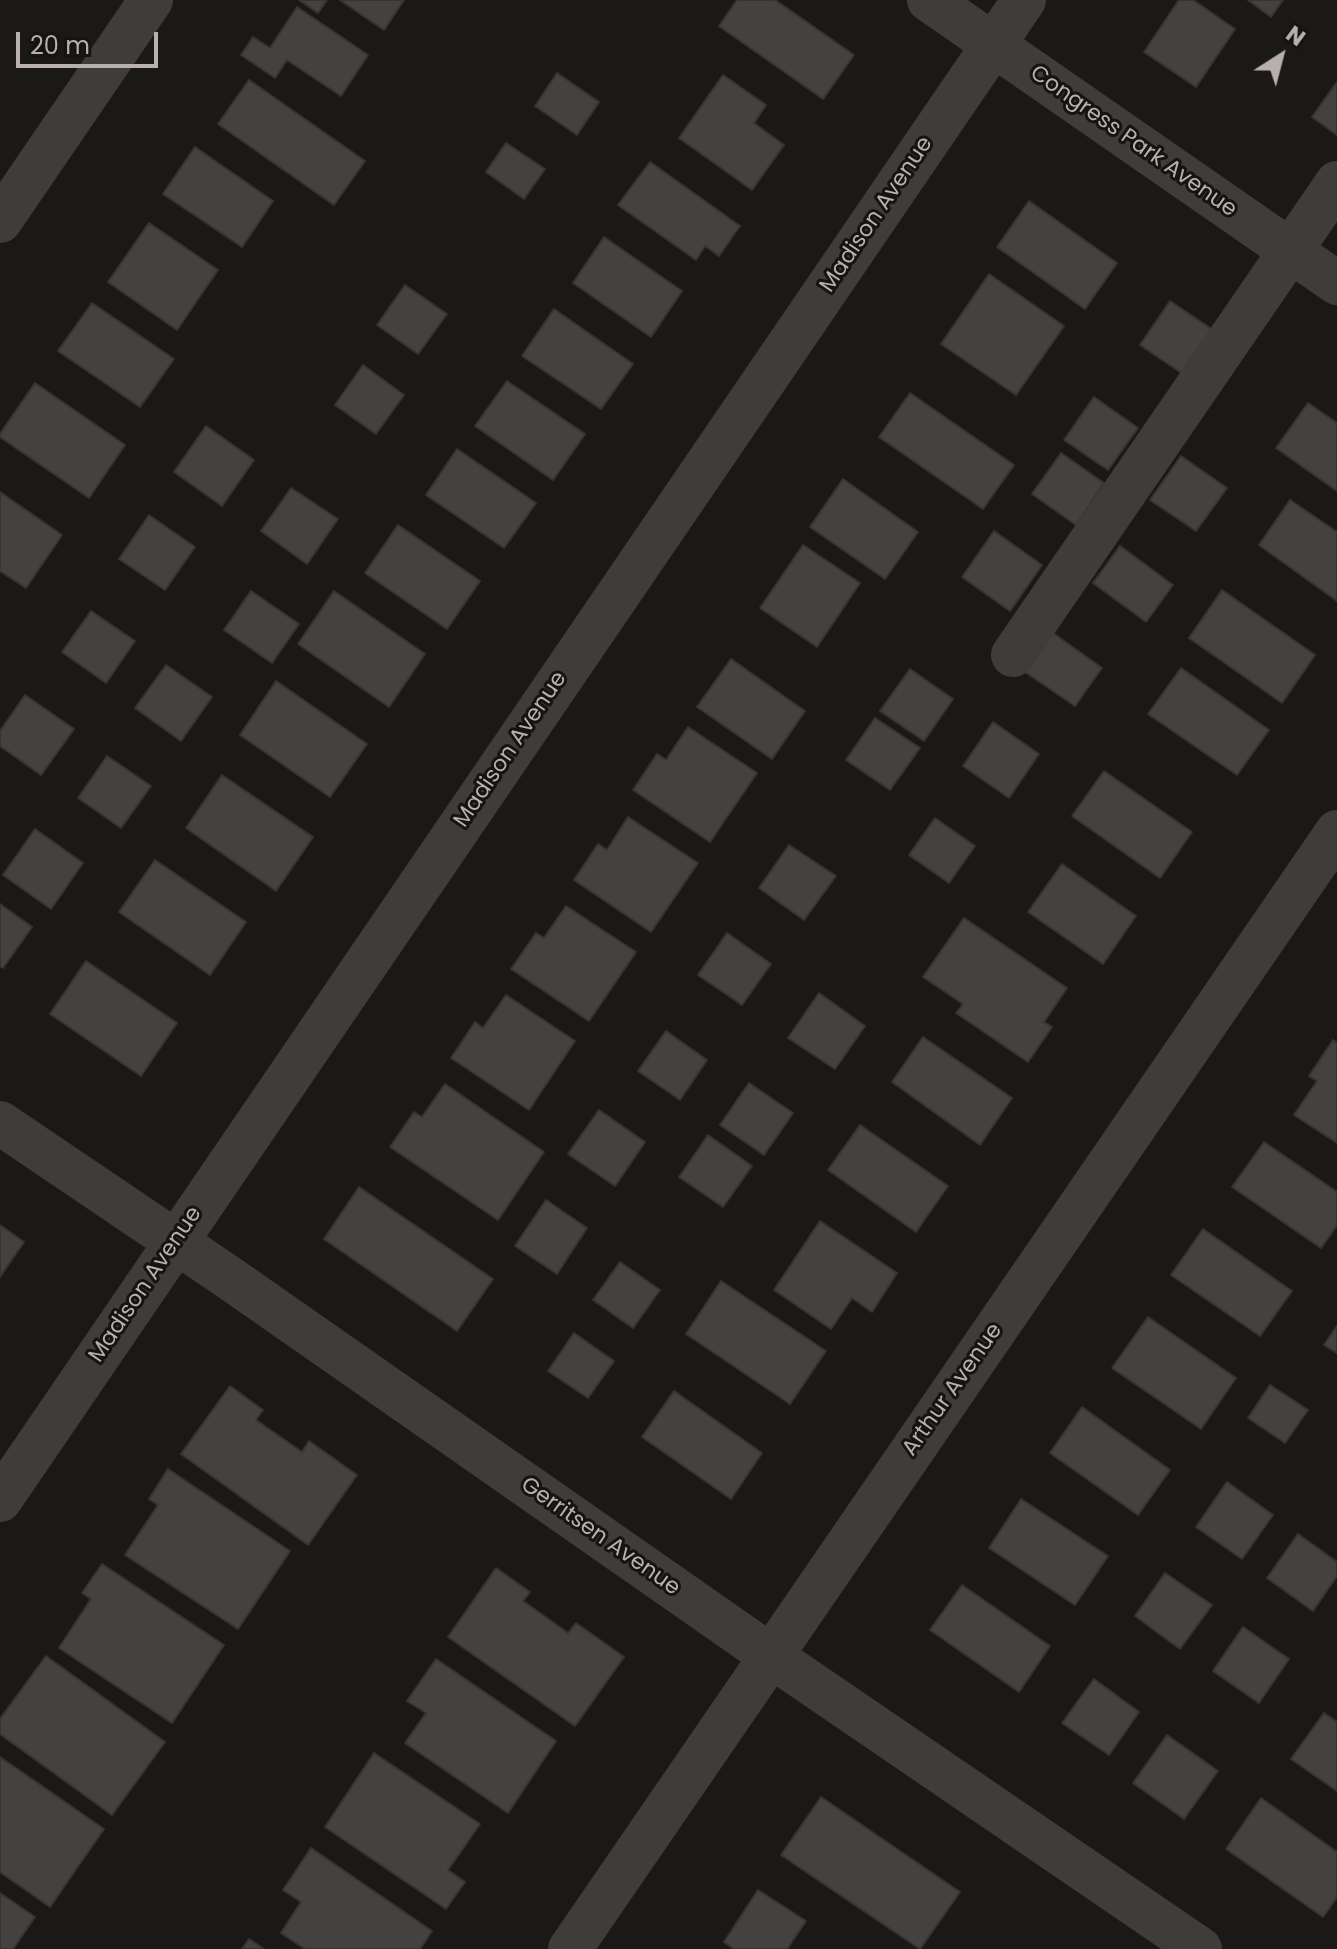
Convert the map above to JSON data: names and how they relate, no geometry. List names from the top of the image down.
{
  "streets": {
    "street": [
      "Congress Park Avenue",
      "Madison Avenue",
      "Arthur Avenue",
      "Gerritsen Avenue"
    ]
  },
  "crossings": [
    ["Congress Park Avenue", "Madison Avenue"],
    ["Madison Avenue", "Gerritsen Avenue"],
    ["Arthur Avenue", "Gerritsen Avenue"]
  ],
  "scale_bar": "20 m",
  "north": "top right"
}
